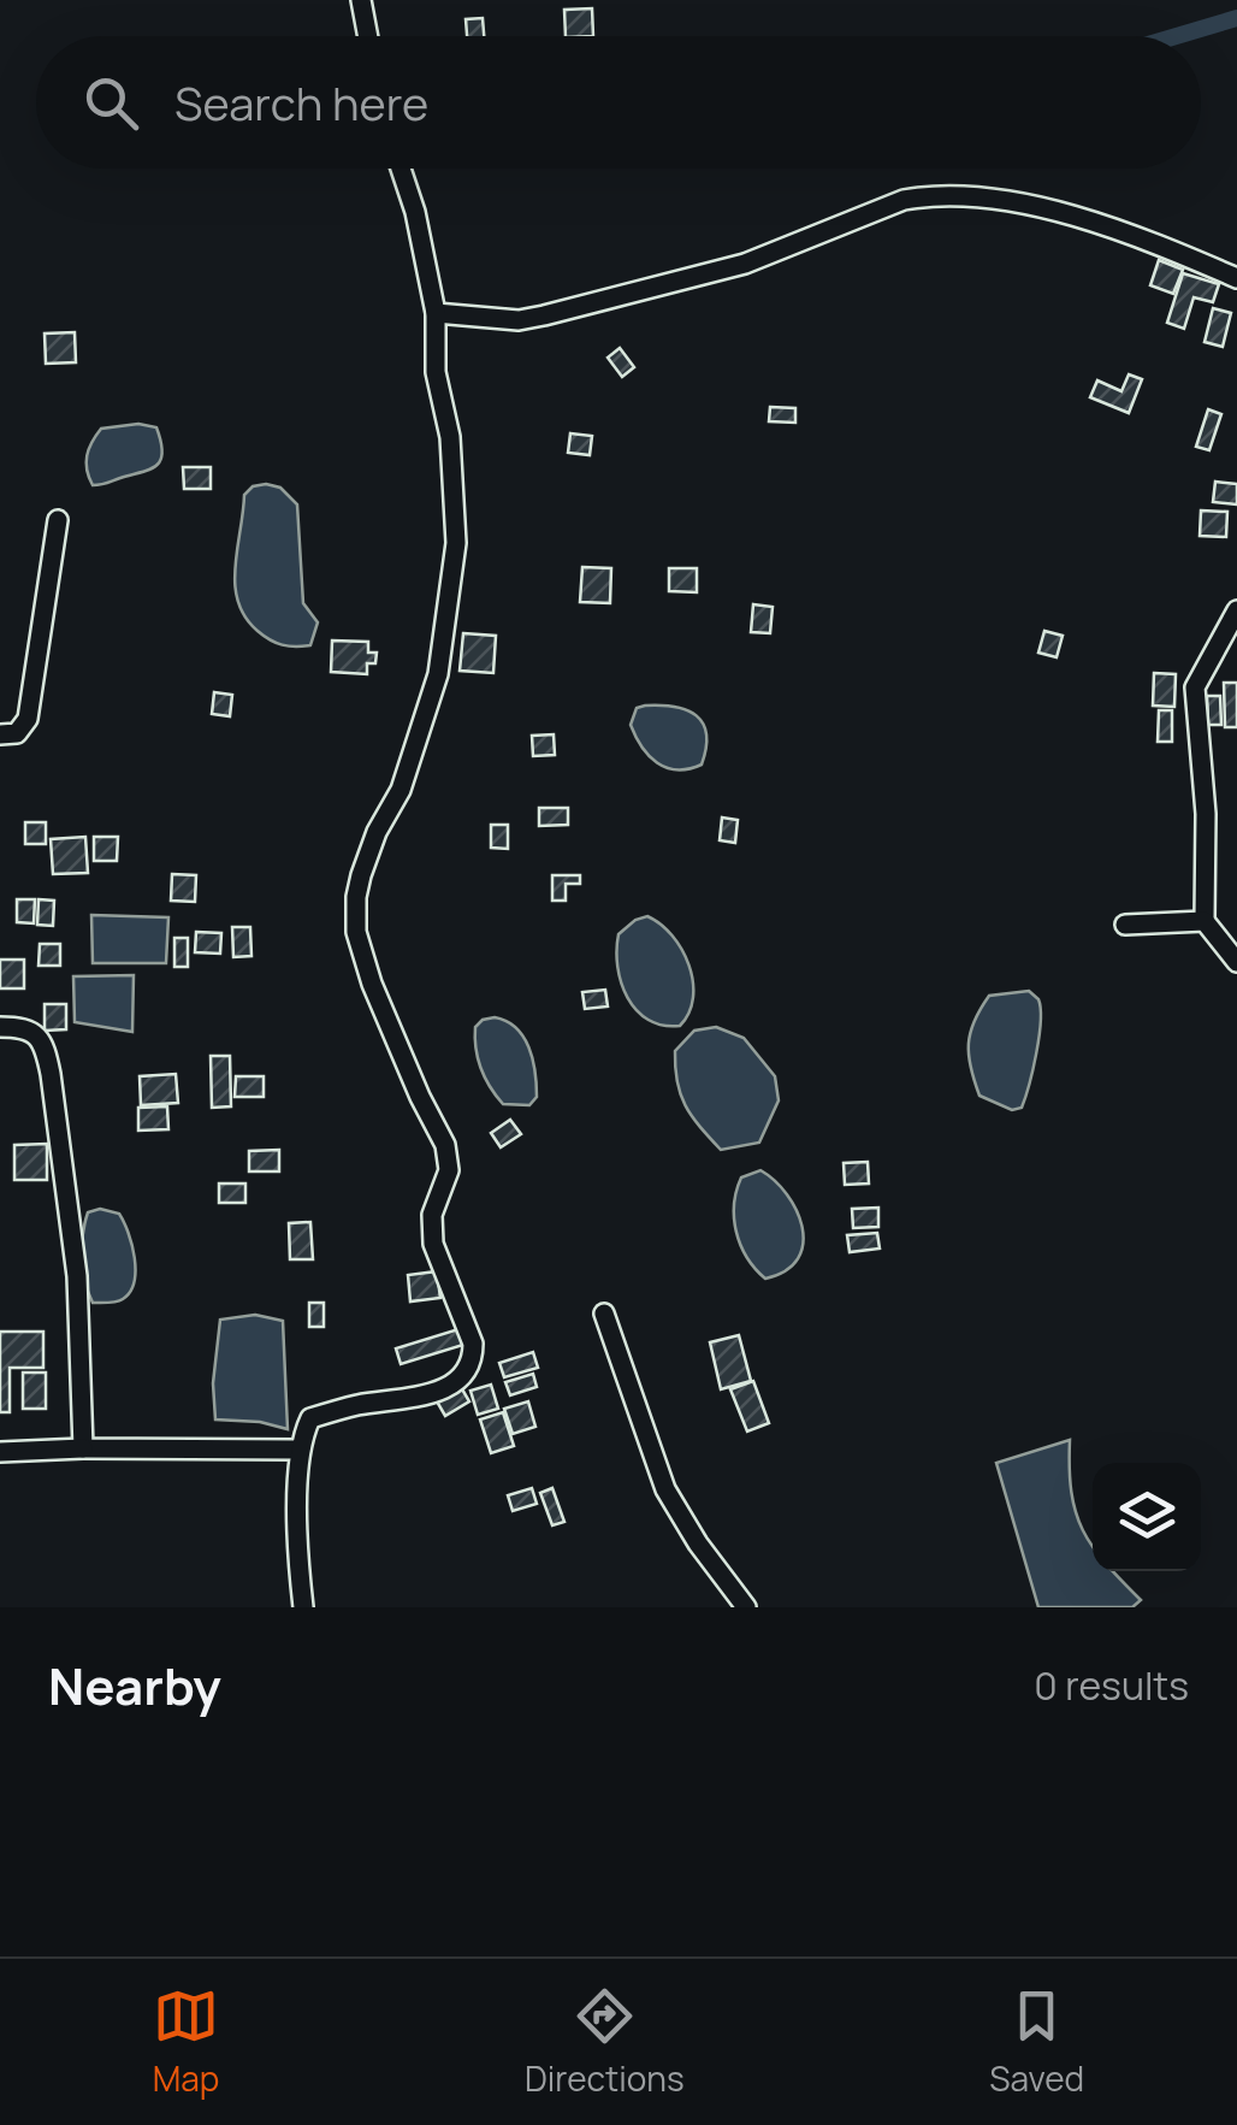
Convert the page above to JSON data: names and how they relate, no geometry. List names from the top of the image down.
{
  "page": {
    "search": "Search here",
    "heading": ["Nearby", "0 results"],
    "nav": ["Map", "Directions", "Saved"]
  }
}
